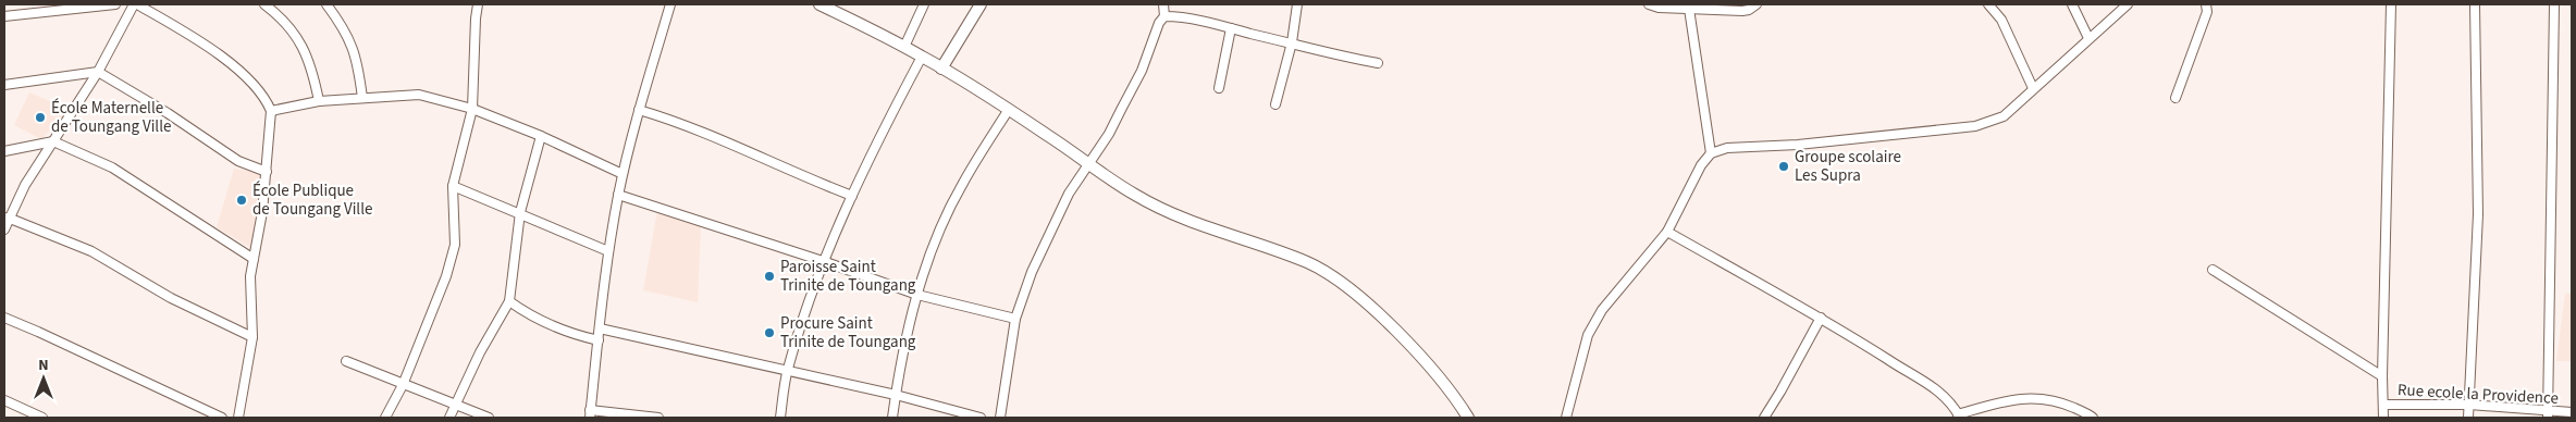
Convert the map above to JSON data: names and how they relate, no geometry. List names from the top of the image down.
{
  "streets": {
    "street": ["Rue ecole la Providence"]
  },
  "places": [
    "École Maternelle de Toungang Ville",
    "Groupe scolaire Les Supra",
    "École Publique de Toungang Ville",
    "Paroisse Saint Trinite de Toungang",
    "Procure Saint Trinite de Toungang"
  ],
  "north": "top"
}
